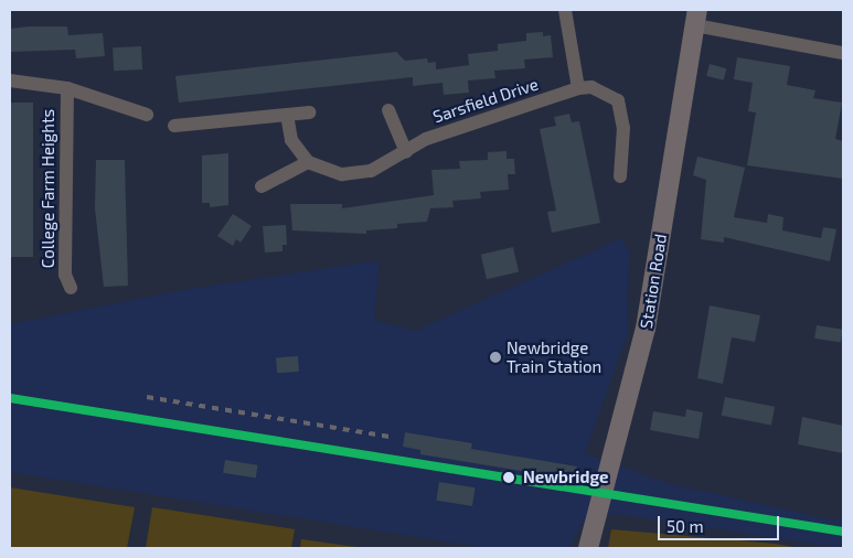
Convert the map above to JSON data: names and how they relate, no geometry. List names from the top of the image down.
{
  "streets": {
    "main road": ["Station Road"],
    "street": ["Sarsfield Drive", "College Farm Heights"]
  },
  "places": ["Newbridge Train Station", "Newbridge"],
  "scale_bar": "50 m"
}
